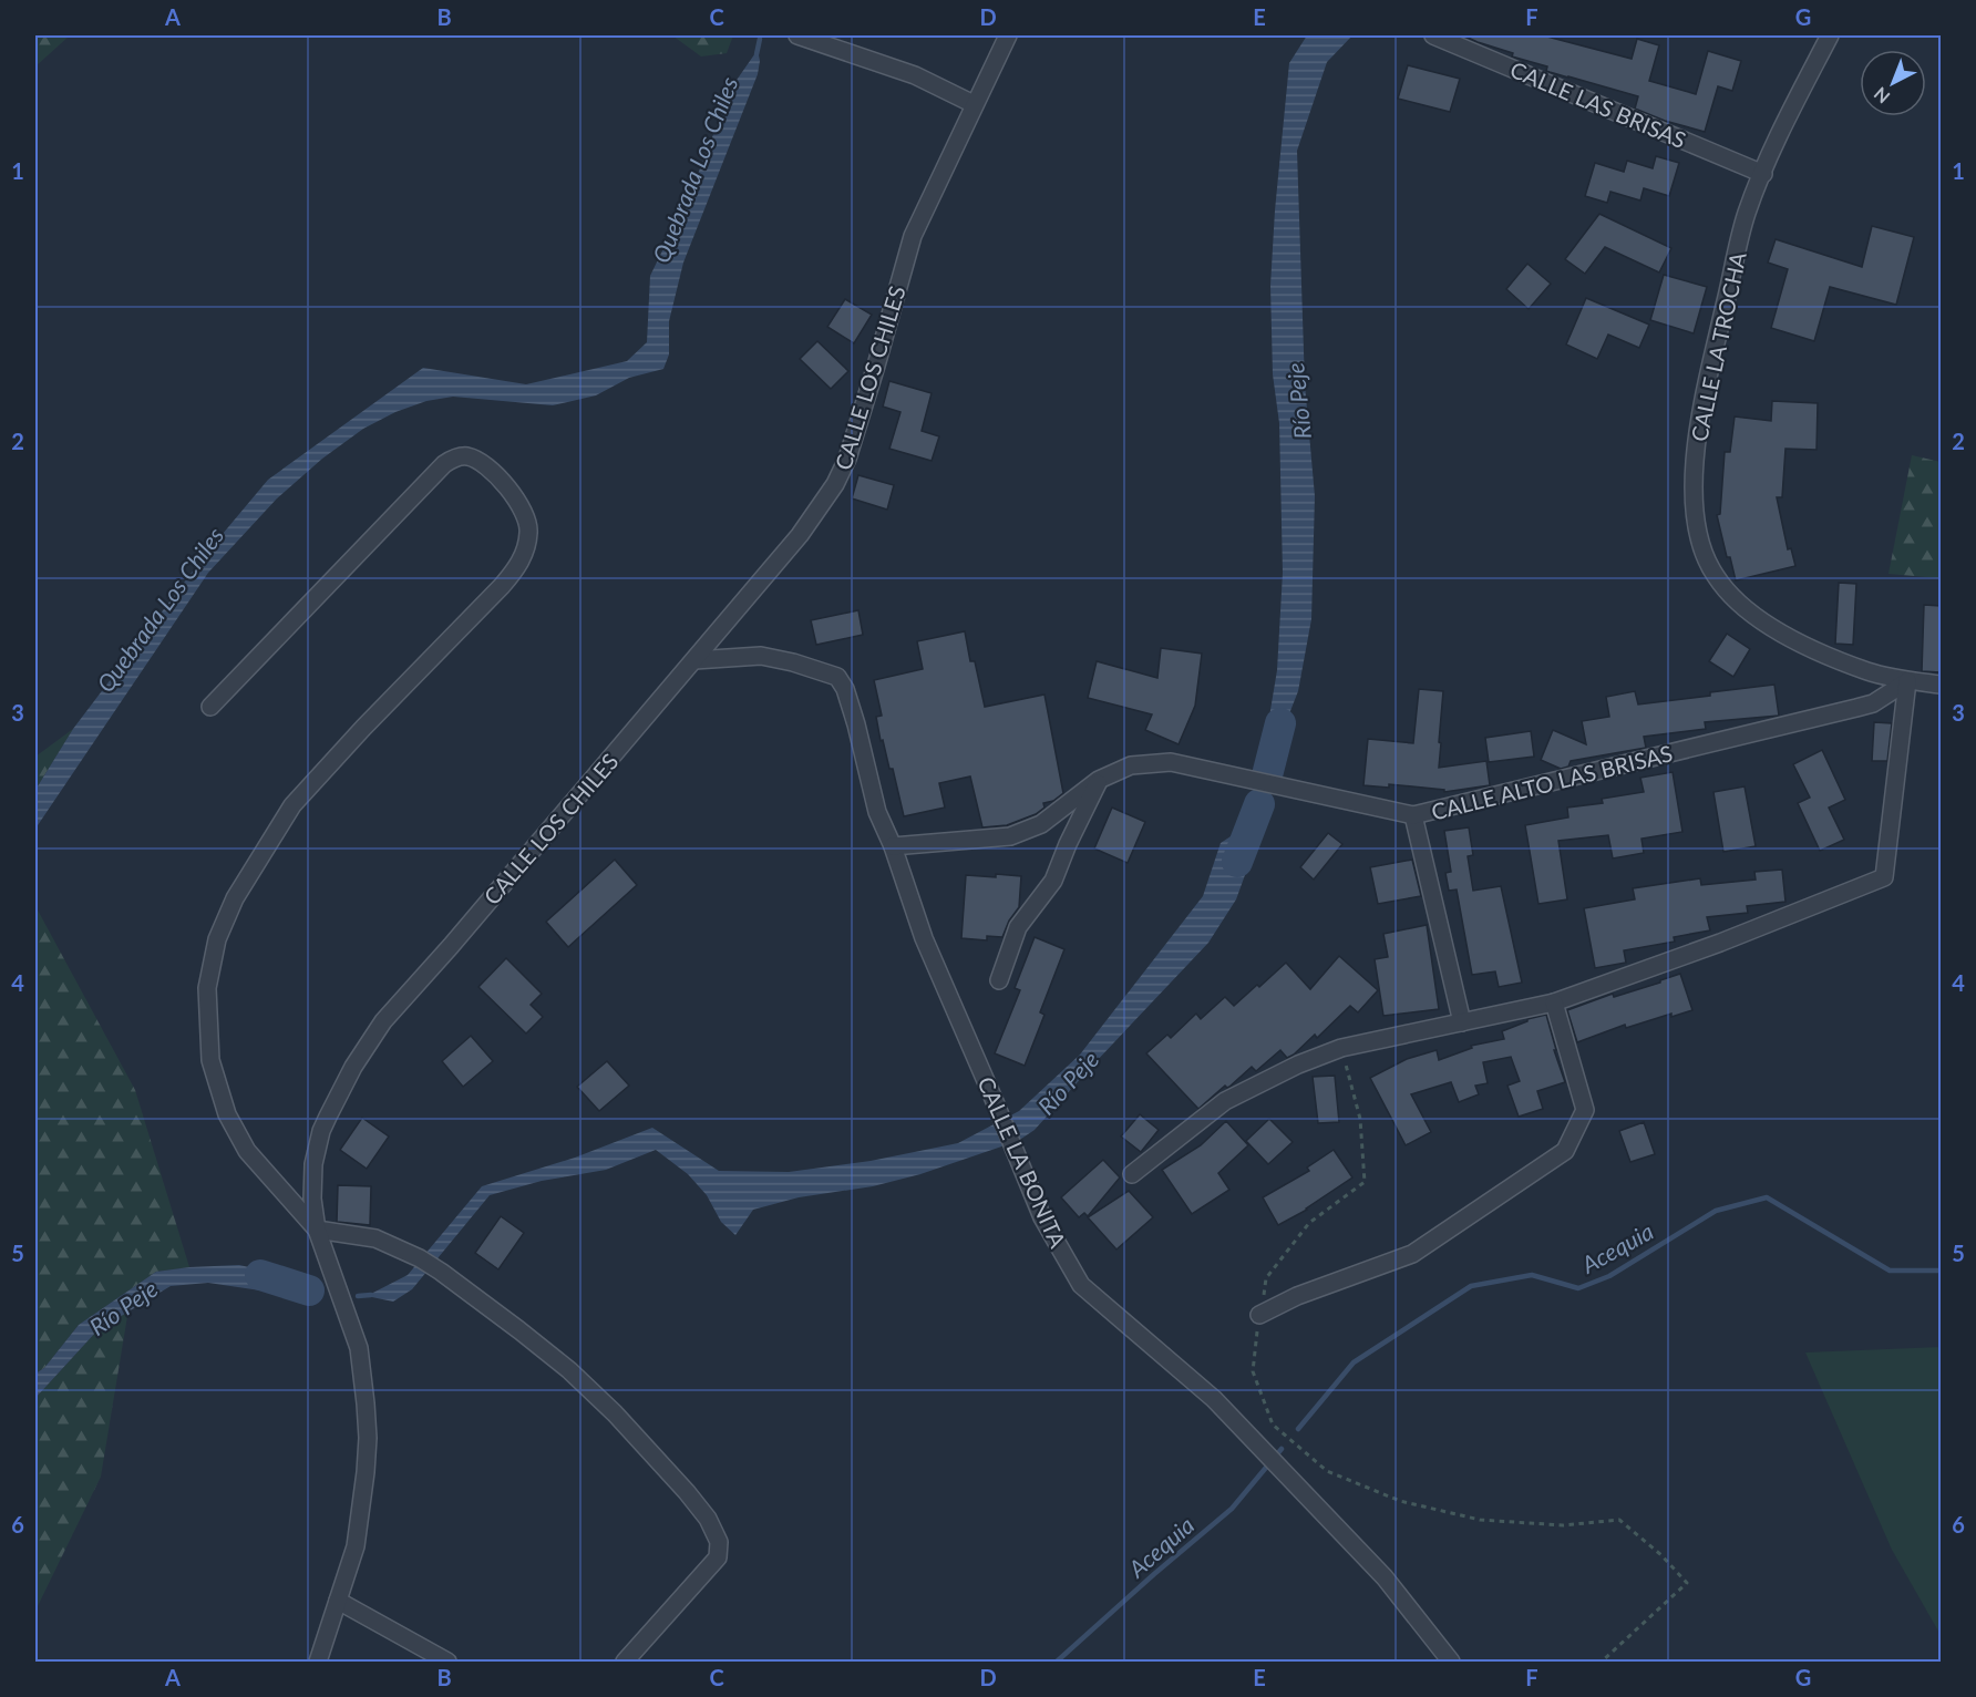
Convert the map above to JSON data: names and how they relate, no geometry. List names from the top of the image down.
{
  "streets": {
    "street": [
      "CALLE LAS BRISAS",
      "CALLE LA TROCHA",
      "CALLE LOS CHILES",
      "CALLE ALTO LAS BRISAS",
      "CALLE LA BONITA"
    ]
  },
  "crossings": [
    ["CALLE LAS BRISAS", "CALLE LA TROCHA"],
    ["CALLE LA TROCHA", "CALLE ALTO LAS BRISAS"],
    ["CALLE LOS CHILES", "CALLE LA BONITA"],
    ["CALLE ALTO LAS BRISAS", "CALLE LA BONITA"]
  ],
  "water": ["Quebrada Los Chiles", "Río Peje", "Acequia"],
  "north": "bottom left",
  "grid": {
    "columns": [
      "A",
      "B",
      "C",
      "D",
      "E",
      "F",
      "G"
    ],
    "rows": [
      "1",
      "2",
      "3",
      "4",
      "5",
      "6"
    ]
  }
}
